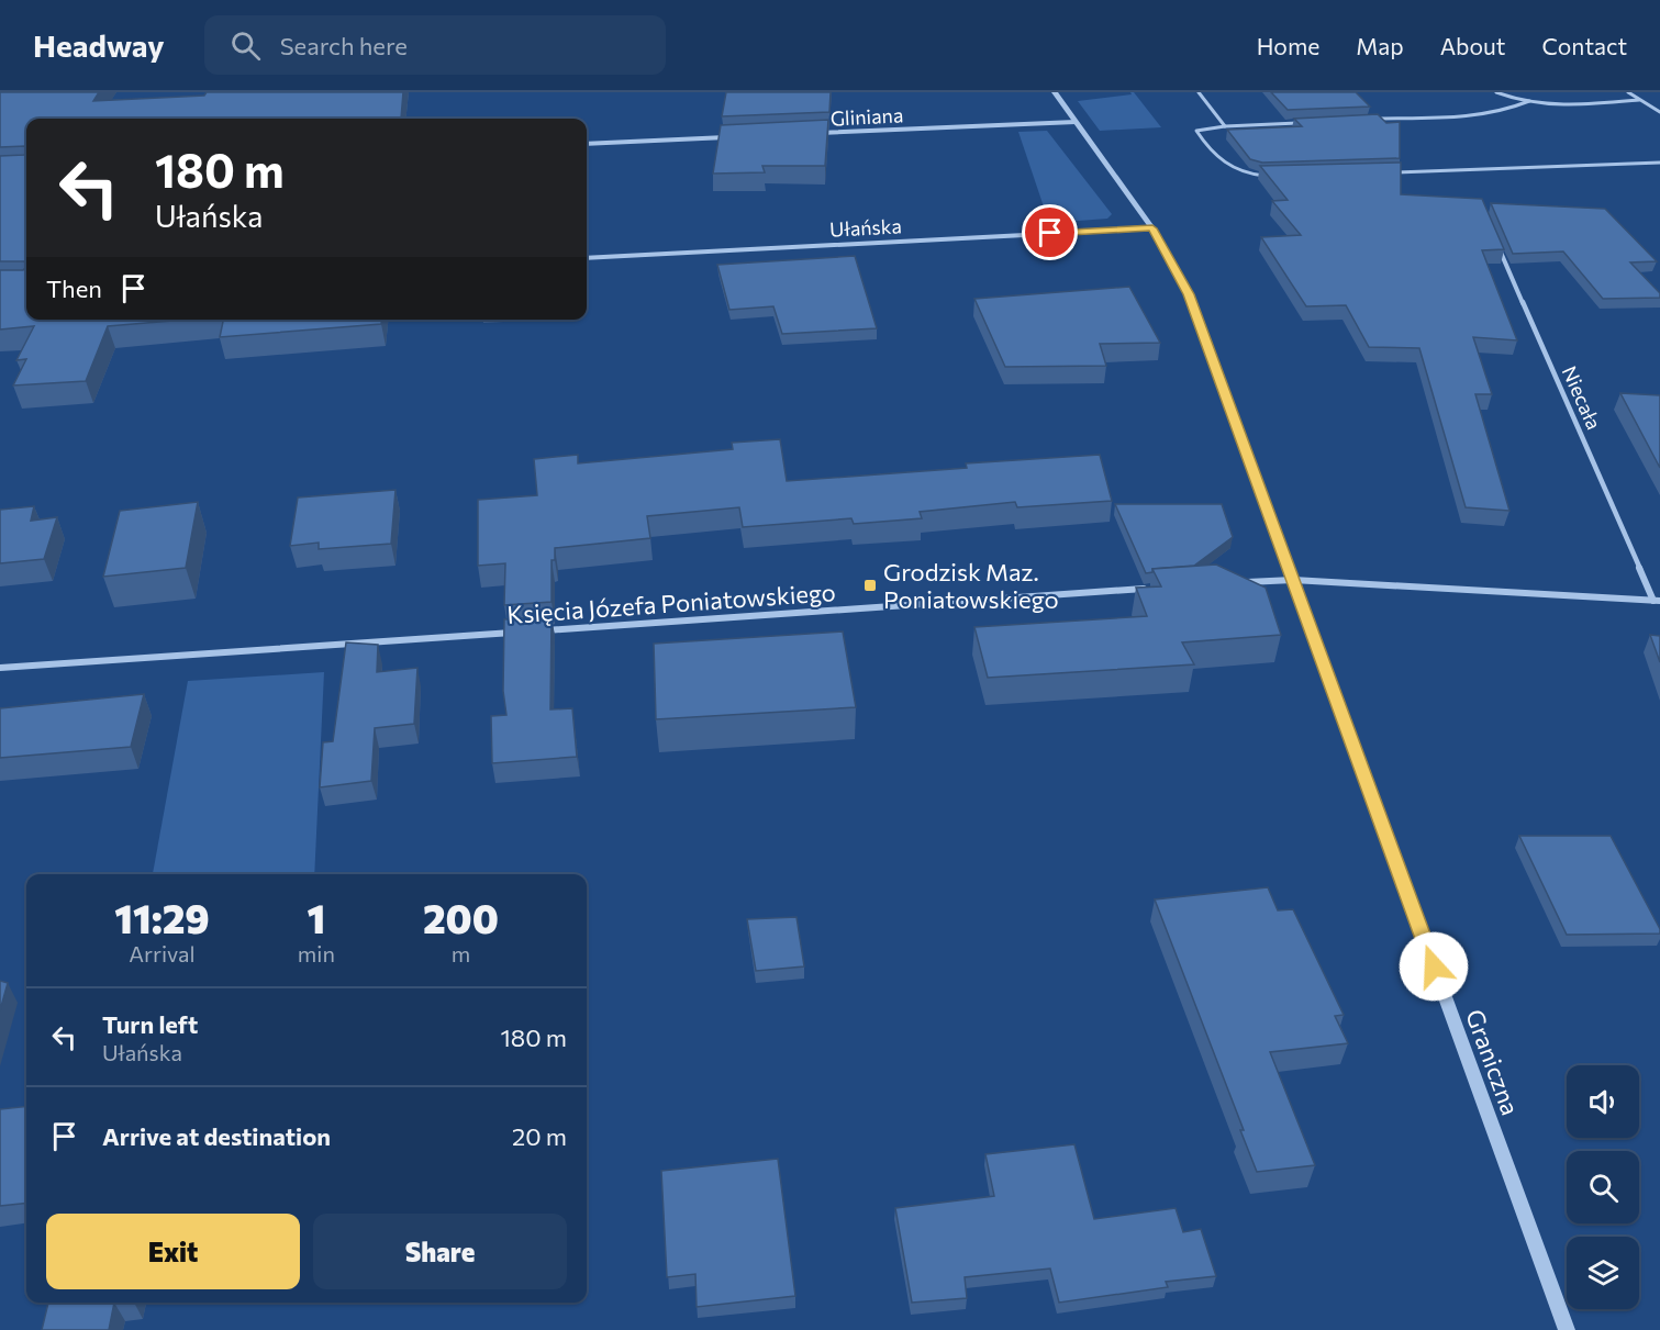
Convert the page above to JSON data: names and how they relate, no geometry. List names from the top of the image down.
{
  "streets": {
    "street": [
      "Gliniana",
      "Ułańska",
      "Niecała",
      "Księcia Józefa Poniatowskiego",
      "Graniczna"
    ]
  },
  "crossings": [
    ["Gliniana", "Graniczna"],
    ["Ułańska", "Graniczna"]
  ],
  "places": {
    "transit": ["Grodzisk Maz. Poniatowskiego"]
  },
  "page": {
    "header": "Headway",
    "search": "Search here",
    "nav": [
      "Home",
      "Map",
      "About",
      "Contact"
    ],
    "turn": ["180 m", "Ułańska"],
    "then": "Then",
    "eta": [
      "11:29",
      "Arrival",
      "1",
      "min",
      "200",
      "m"
    ],
    "list": [
      {
        "name": "Turn left",
        "note": "Ułańska",
        "value": "180 m"
      },
      {
        "name": "Arrive at destination",
        "value": "20 m"
      }
    ],
    "buttons": ["Exit", "Share"]
  }
}
